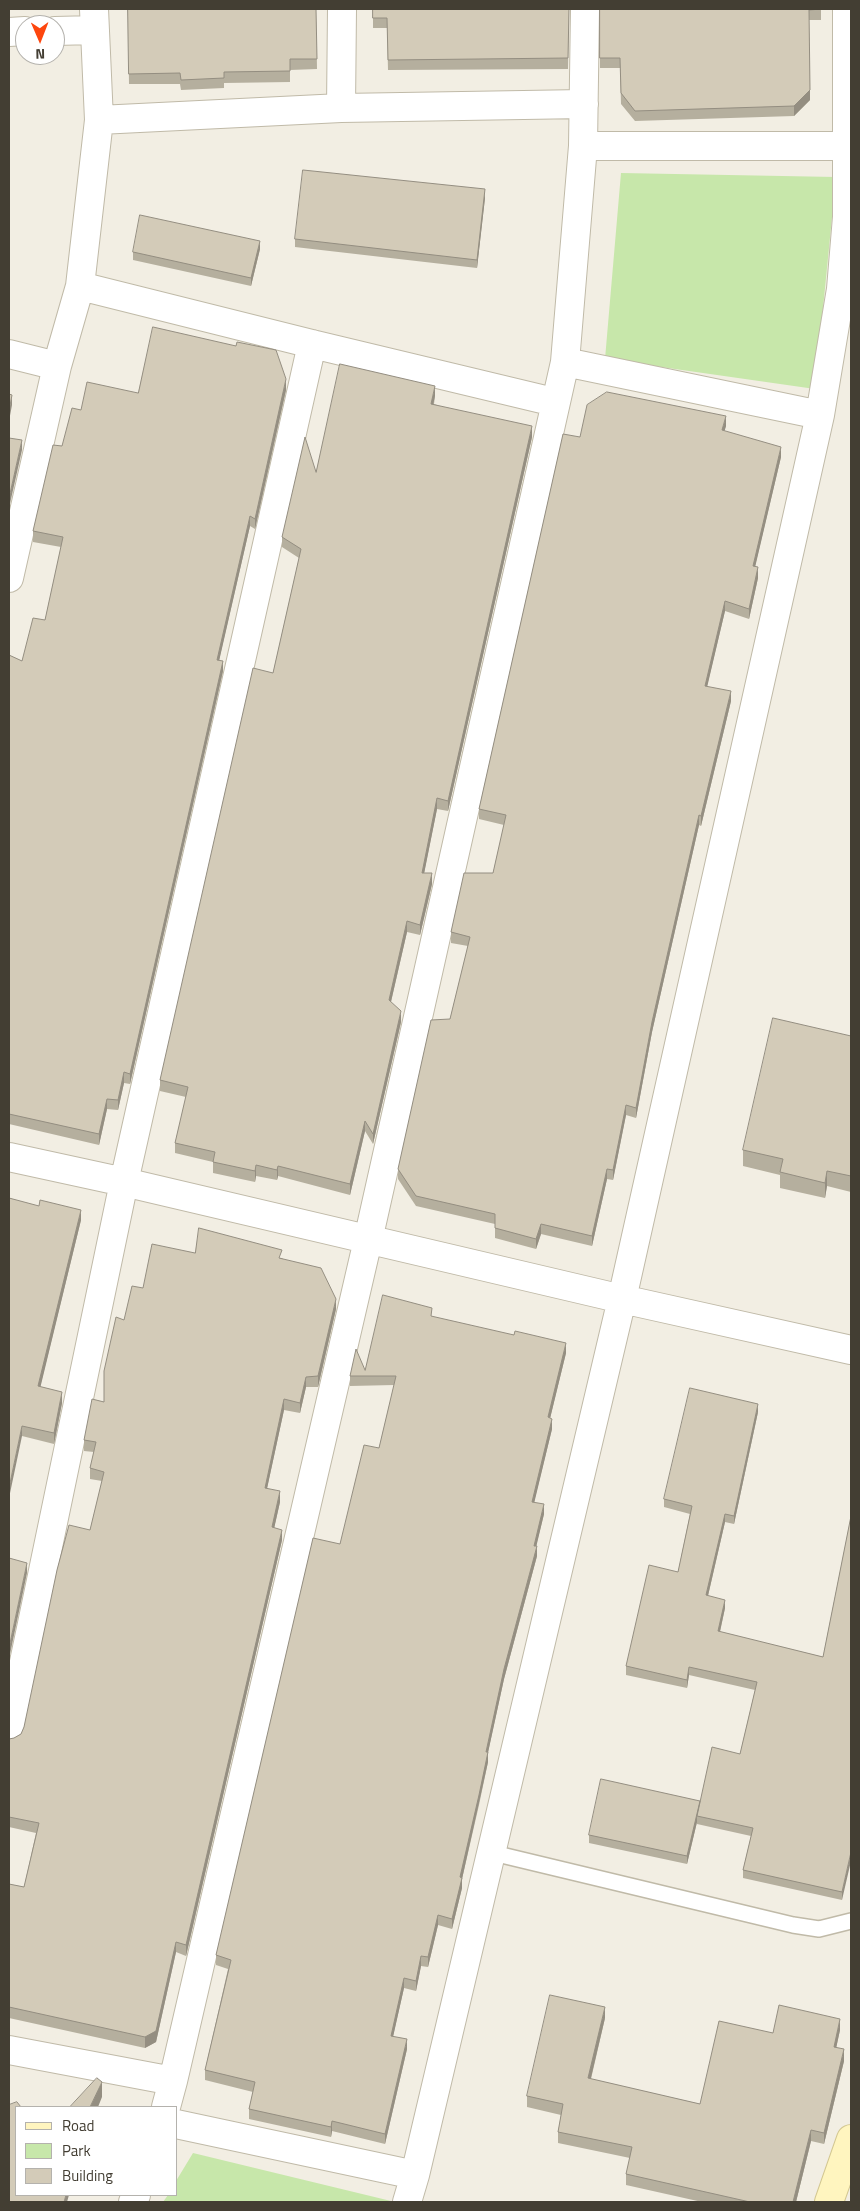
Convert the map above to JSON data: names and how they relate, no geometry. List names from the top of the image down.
{
  "legend": ["Road", "Park", "Building"],
  "north": "bottom"
}
